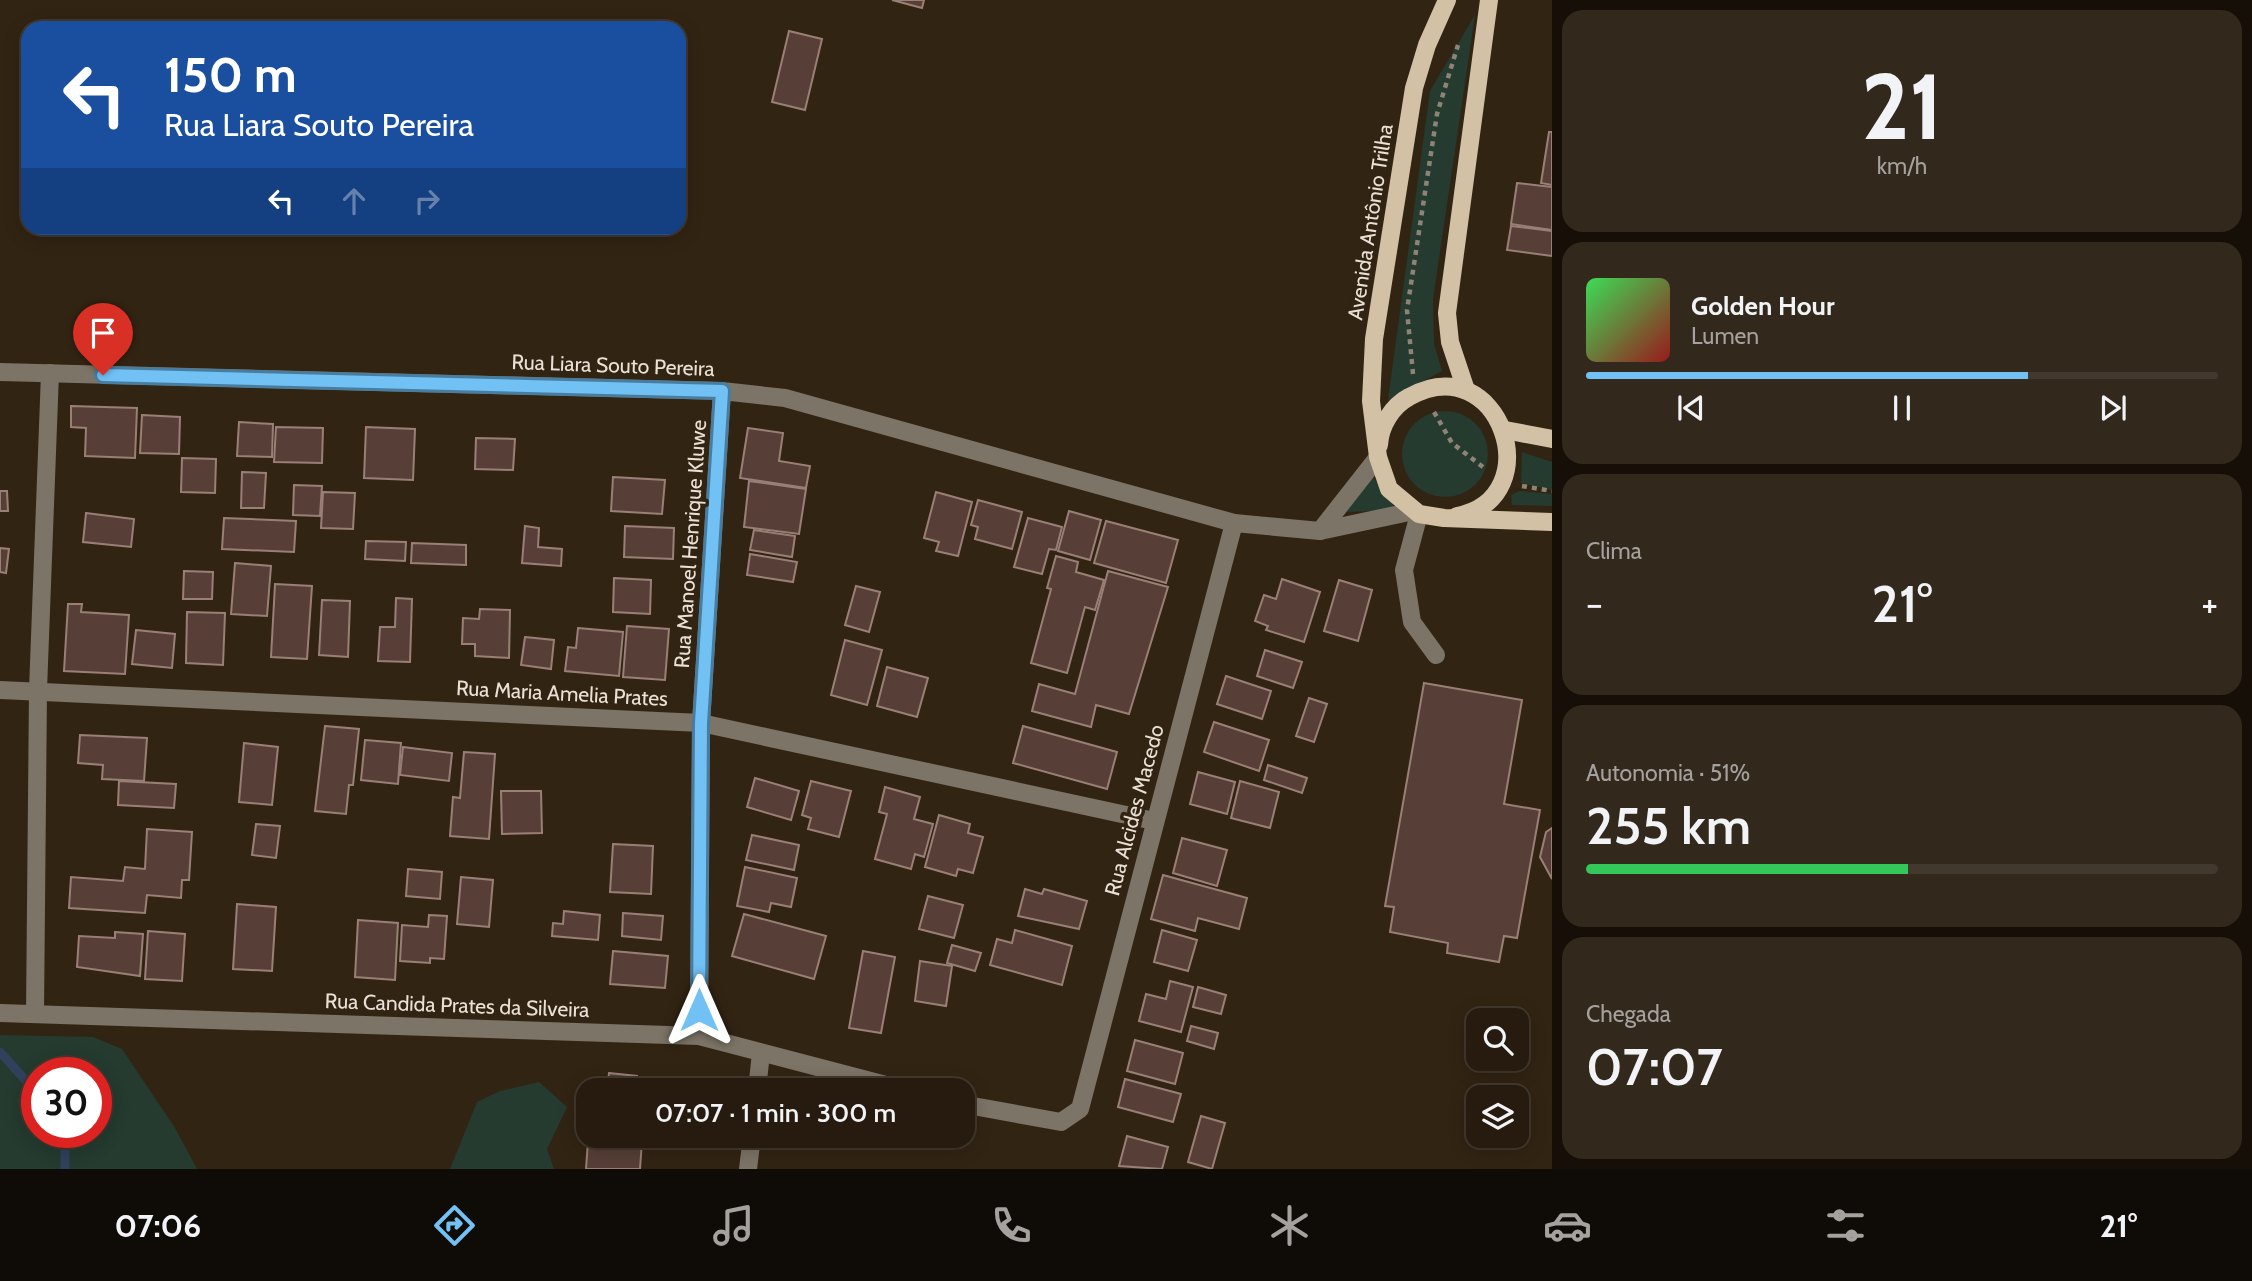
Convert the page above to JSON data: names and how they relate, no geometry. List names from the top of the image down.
{
  "streets": {
    "main road": ["Avenida Antônio Trilha"],
    "street": [
      "Rua Liara Souto Pereira",
      "Rua Manoel Henrique Kluwe",
      "Rua Maria Amelia Prates",
      "Rua Alcides Macedo",
      "Rua Candida Prates da Silveira"
    ]
  },
  "crossings": [
    ["Avenida Antônio Trilha", "Rua Liara Souto Pereira"],
    ["Rua Liara Souto Pereira", "Rua Manoel Henrique Kluwe"],
    ["Rua Liara Souto Pereira", "Rua Alcides Macedo"],
    ["Rua Manoel Henrique Kluwe", "Rua Maria Amelia Prates"],
    ["Rua Manoel Henrique Kluwe", "Rua Candida Prates da Silveira"],
    ["Rua Maria Amelia Prates", "Rua Alcides Macedo"]
  ],
  "page": {
    "tile": [
      ["21", "km/h"],
      "Clima",
      ["Autonomia · 51%", "255 km"],
      ["Chegada", "07:07"]
    ],
    "turn": ["150 m", "Rua Liara Souto Pereira"],
    "song": ["Golden Hour", "Lumen"],
    "heat": ["−", "21°", "+"],
    "limit": "30",
    "trip": "07:07 · 1 min · 300 m",
    "tabs": ["07:06", "21°"]
  }
}
